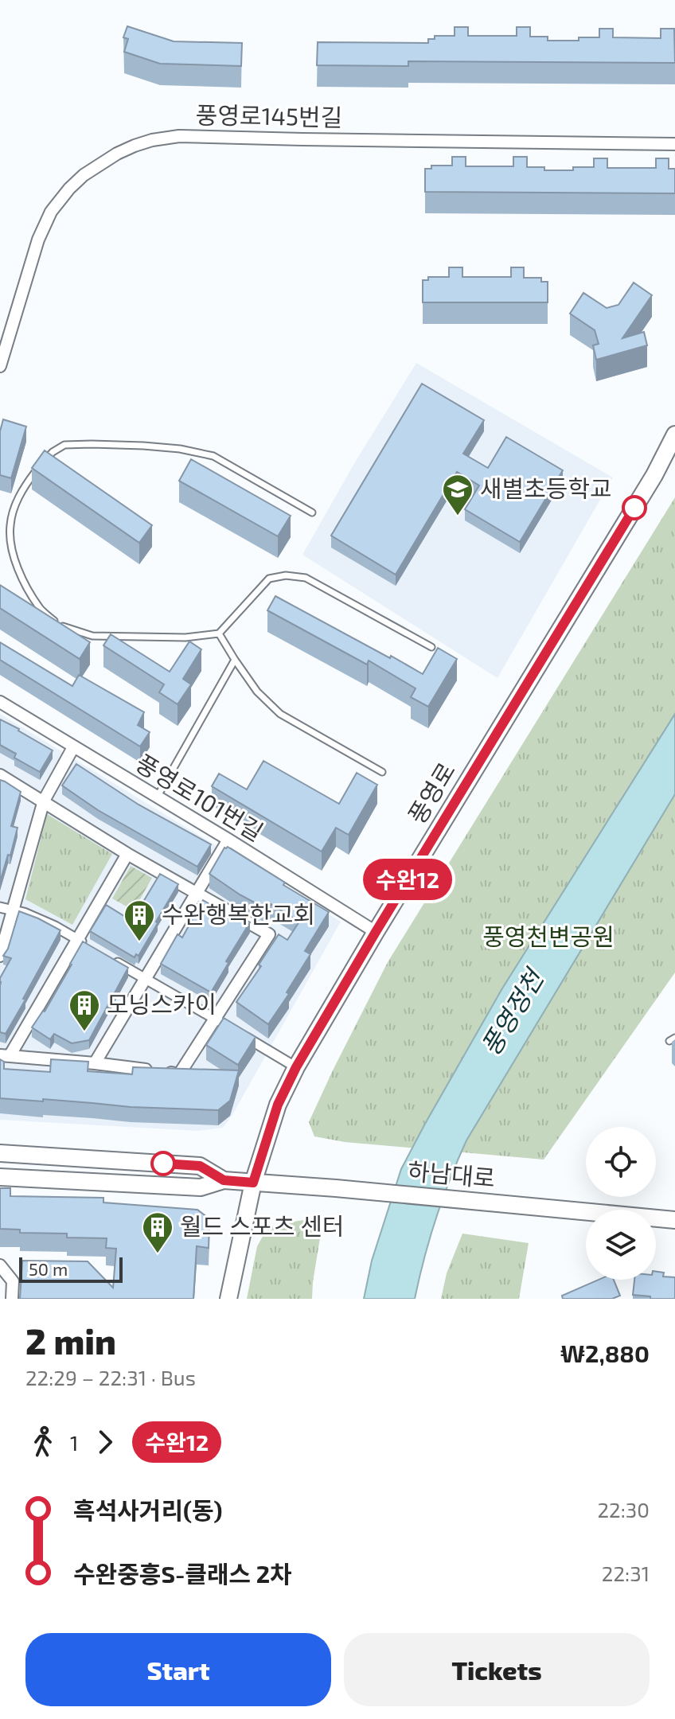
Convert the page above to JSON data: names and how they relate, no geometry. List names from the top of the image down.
{
  "streets": {
    "main road": ["풍영로", "하남대로"],
    "street": ["풍영로145번길", "풍영로101번길"]
  },
  "crossings": [
    ["풍영로", "풍영로101번길"],
    ["풍영로", "하남대로"]
  ],
  "water": ["풍영정천"],
  "parks": ["풍영천변공원"],
  "places": {
    "school or university": ["새별초등학교"],
    "building": ["수완행복한교회", "모닝스카이", "월드 스포츠 센터"]
  },
  "lines": ["bus line 수완12"],
  "scale_bar": "50 m",
  "page": {
    "on_map": "수완12",
    "scale": "50 m",
    "heading": ["2 min", "22:29 – 22:31 · Bus", "₩2,880"],
    "legs": ["1", "수완12"],
    "list": [
      {
        "name": "흑석사거리(동)",
        "value": "22:30"
      },
      {
        "name": "수완중흥S-클래스 2차",
        "value": "22:31"
      }
    ],
    "buttons": ["Start", "Tickets"]
  }
}
